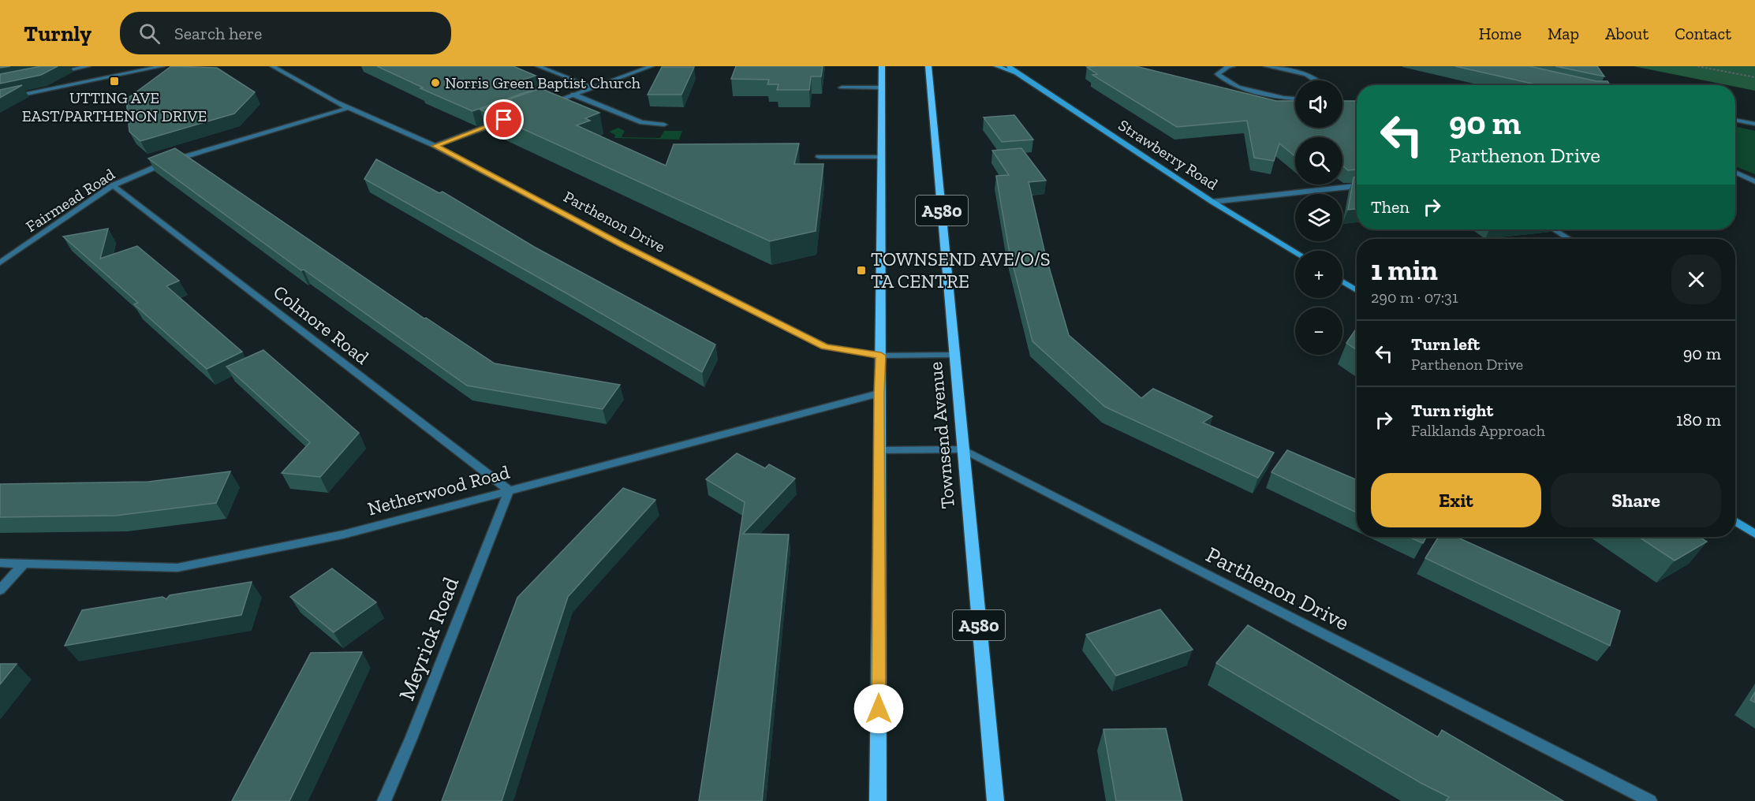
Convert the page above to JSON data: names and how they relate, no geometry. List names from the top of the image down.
{
  "streets": {
    "main road": ["Strawberry Road", "A580", "Townsend Avenue"],
    "street": [
      "Fairmead Road",
      "Parthenon Drive",
      "Colmore Road",
      "Netherwood Road",
      "Meyrick Road"
    ]
  },
  "crossings": [
    ["Fairmead Road", "Parthenon Drive"],
    ["Fairmead Road", "Colmore Road"],
    ["Parthenon Drive", "Townsend Avenue"],
    ["Colmore Road", "Netherwood Road"],
    ["Colmore Road", "Meyrick Road"],
    ["Netherwood Road", "Meyrick Road"]
  ],
  "places": {
    "transit": ["UTTING AVE EAST/PARTHENON DRIVE", "TOWNSEND AVE/O/S TA CENTRE"],
    "other": ["Norris Green Baptist Church"]
  },
  "page": {
    "header": "Turnly",
    "search": "Search here",
    "nav": [
      "Home",
      "Map",
      "About",
      "Contact"
    ],
    "map_buttons": ["+", "−"],
    "turn": ["90 m", "Parthenon Drive"],
    "then": "Then",
    "heading": ["1 min", "290 m · 07:31"],
    "list": [
      {
        "name": "Turn left",
        "note": "Parthenon Drive",
        "value": "90 m"
      },
      {
        "name": "Turn right",
        "note": "Falklands Approach",
        "value": "180 m"
      }
    ],
    "buttons": ["Exit", "Share"]
  }
}
